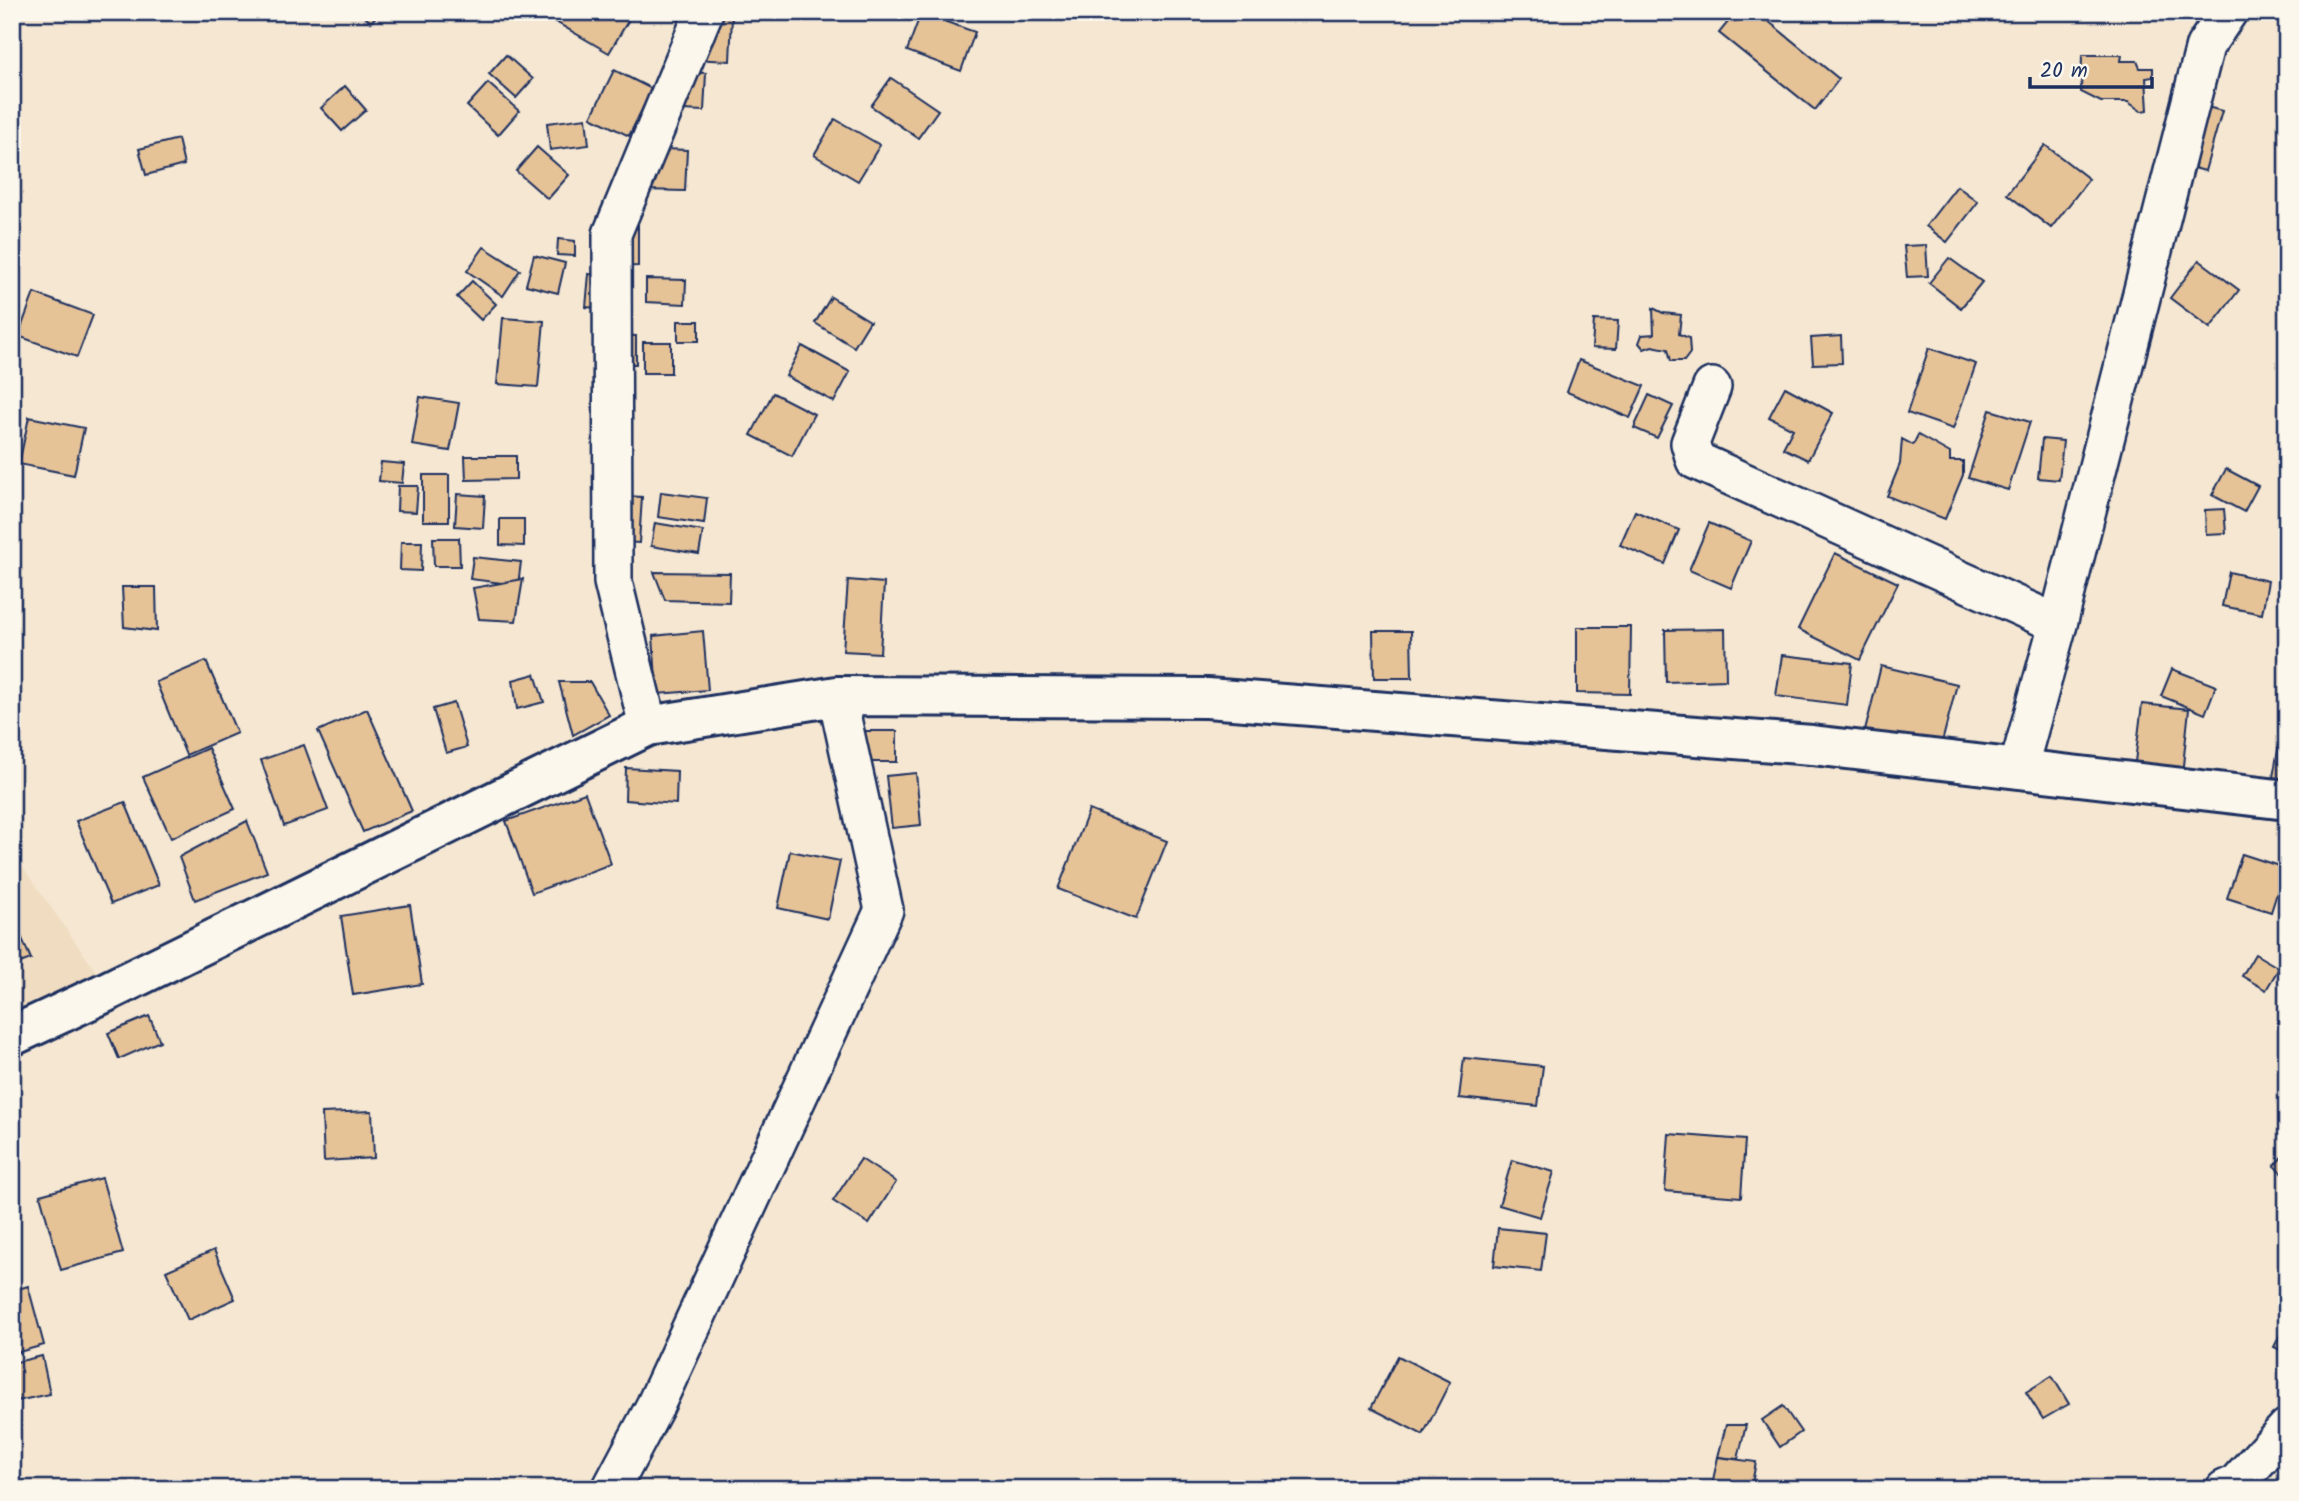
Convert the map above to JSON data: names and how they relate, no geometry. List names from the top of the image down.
{
  "scale_bar": "20 m"
}
